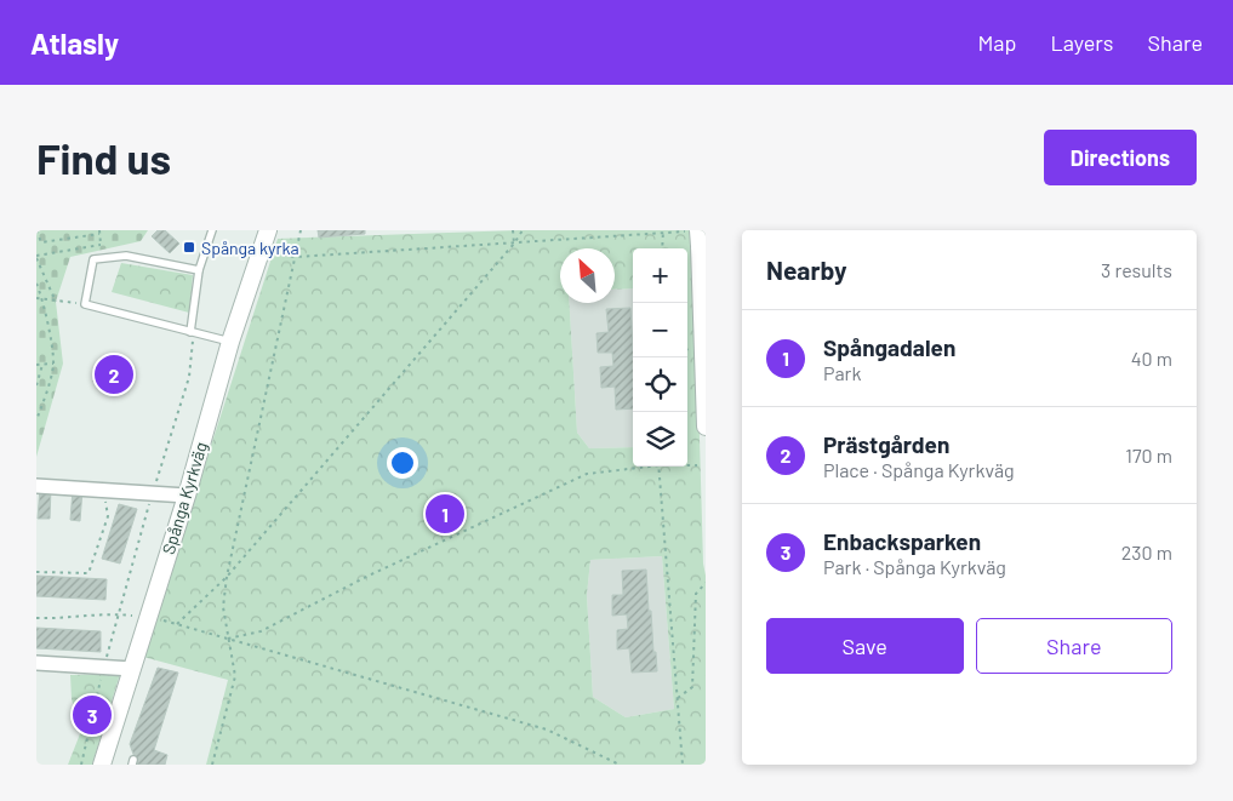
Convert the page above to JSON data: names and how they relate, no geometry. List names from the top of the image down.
{
  "streets": {
    "street": ["Spånga Kyrkväg"]
  },
  "places": {
    "transit": ["Spånga kyrka"]
  },
  "north": "top left",
  "page": {
    "header": "Atlasly",
    "nav": ["Map", "Layers", "Share"],
    "buttons": [
      "Directions",
      ["Save", "Share"]
    ],
    "title": "Find us",
    "heading": ["Nearby", "3 results"],
    "map_buttons": ["+", "−"],
    "list": [
      {
        "mark": "1",
        "name": "Spångadalen",
        "note": "Park",
        "value": "40 m"
      },
      {
        "mark": "2",
        "name": "Prästgården",
        "note": "Place · Spånga Kyrkväg",
        "value": "170 m"
      },
      {
        "mark": "3",
        "name": "Enbacksparken",
        "note": "Park · Spånga Kyrkväg",
        "value": "230 m"
      }
    ],
    "pins": ["2", "1", "3"]
  }
}
